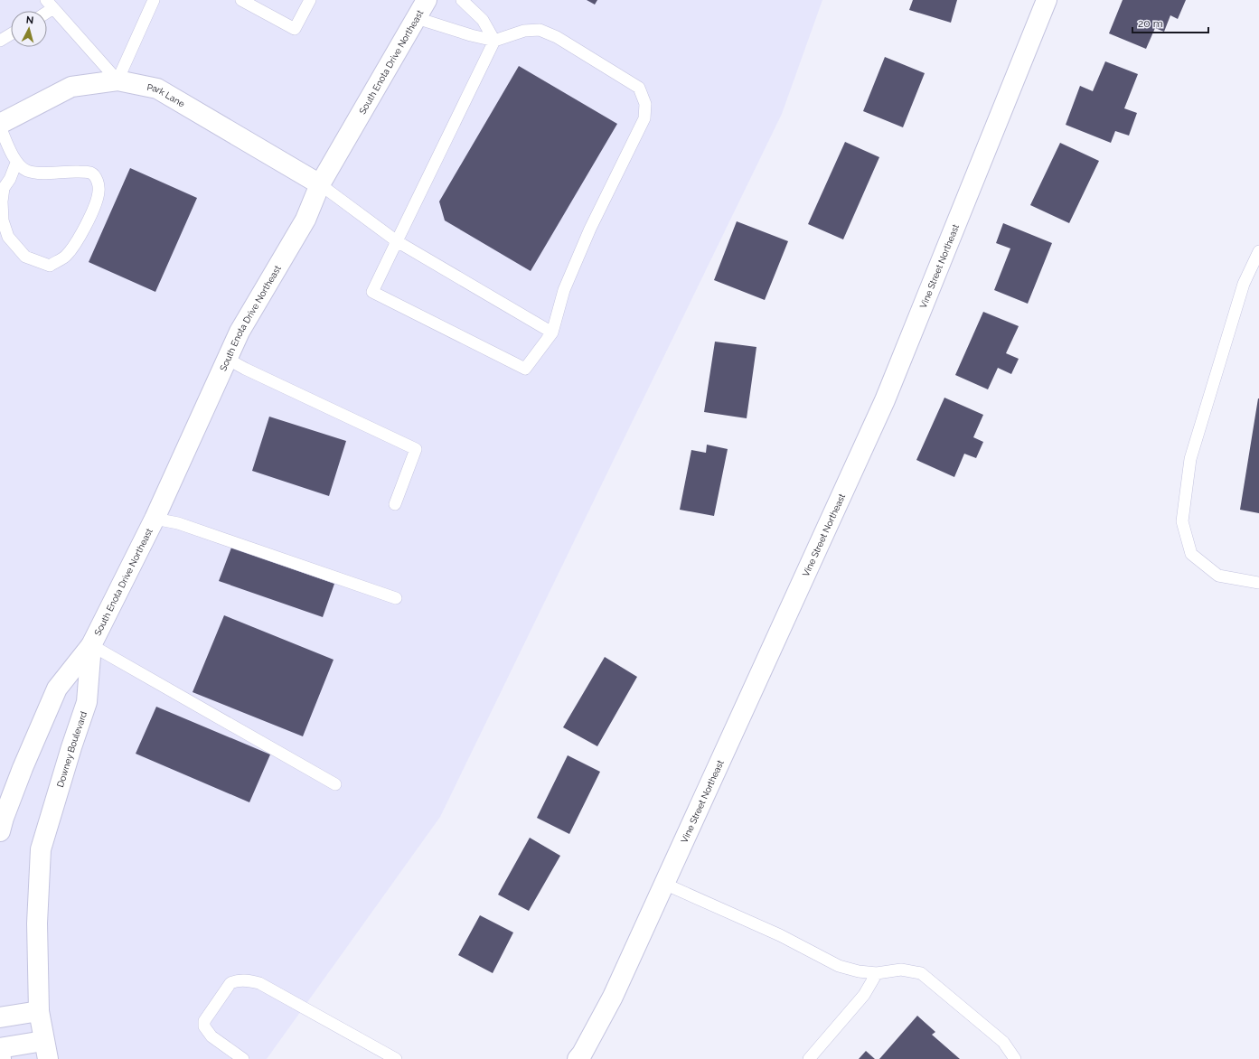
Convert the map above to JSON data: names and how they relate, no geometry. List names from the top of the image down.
{
  "streets": {
    "street": [
      "South Enota Drive Northeast",
      "Park Lane",
      "Vine Street Northeast",
      "Downey Boulevard"
    ]
  },
  "crossings": [
    ["South Enota Drive Northeast", "Park Lane"],
    ["South Enota Drive Northeast", "Downey Boulevard"]
  ],
  "scale_bar": "20 m",
  "north": "top"
}
